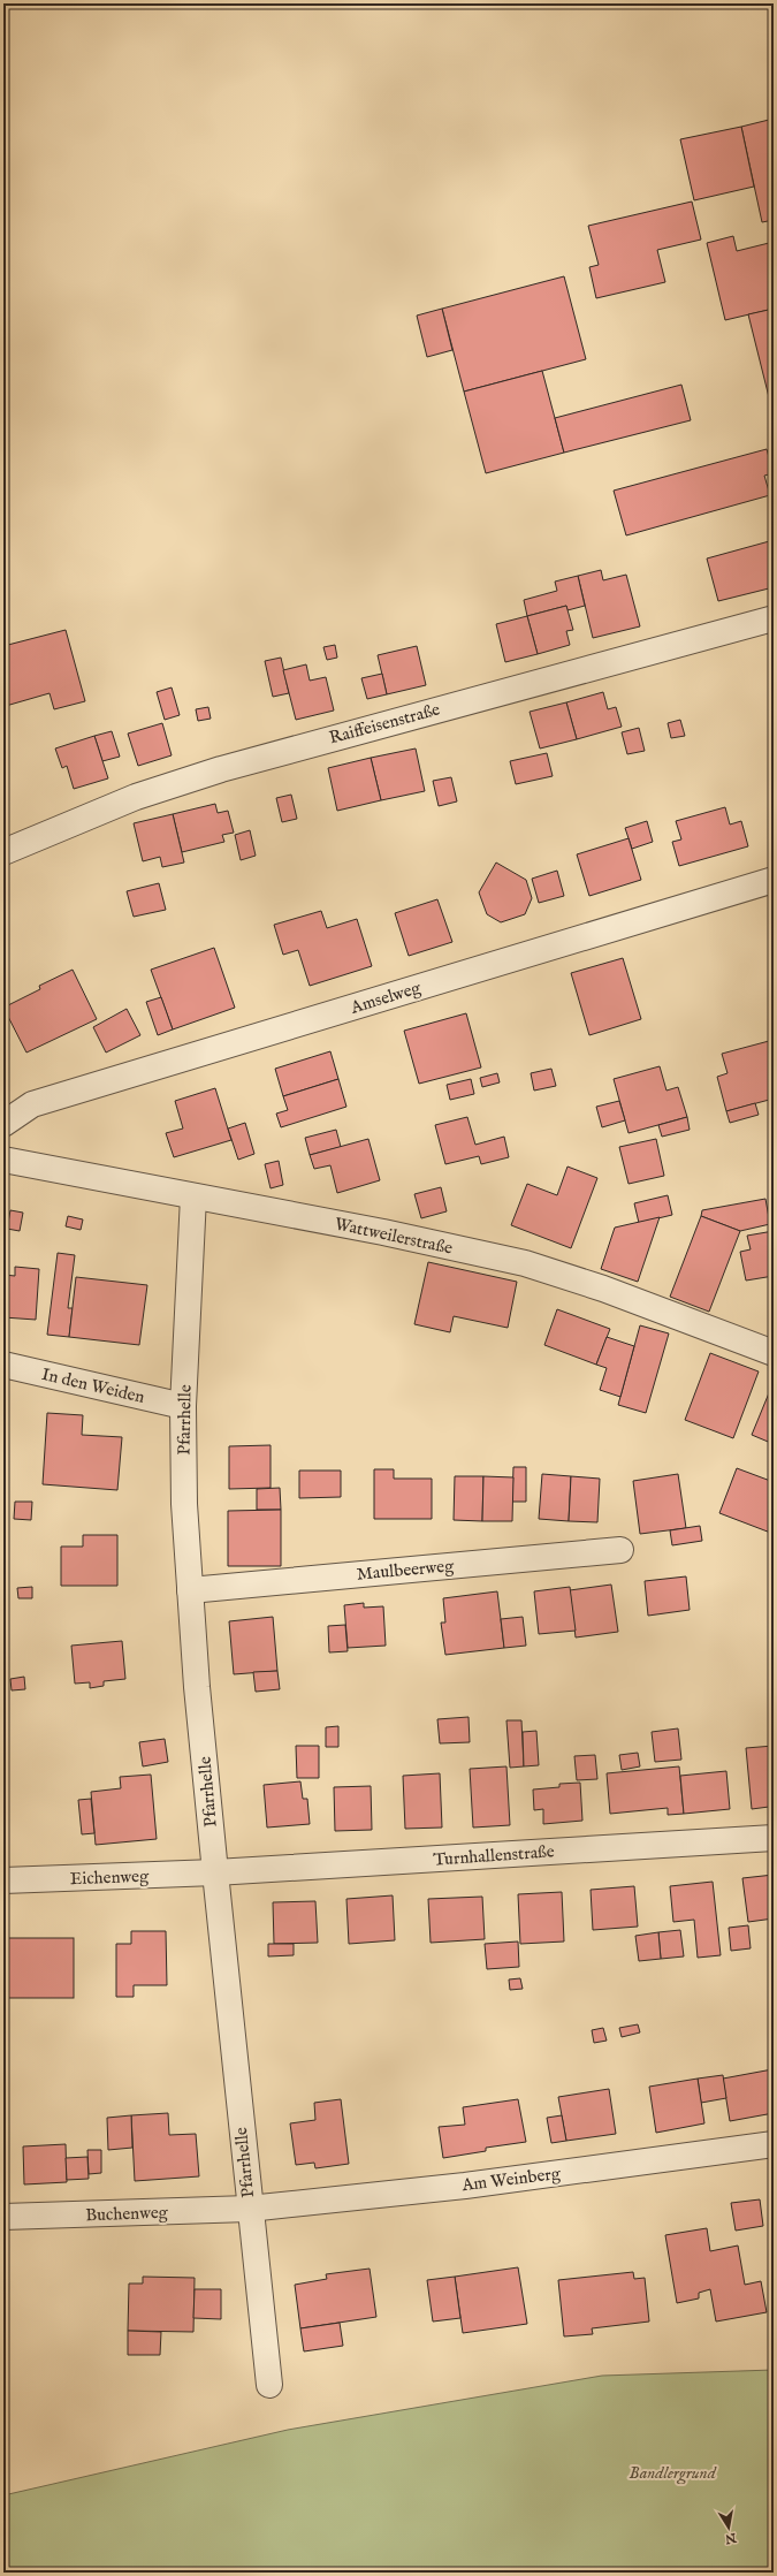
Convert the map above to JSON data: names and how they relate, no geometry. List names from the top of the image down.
{
  "streets": {
    "street": [
      "Raiffeisenstraße",
      "Amselweg",
      "Wattweilerstraße",
      "In den Weiden",
      "Pfarrhelle",
      "Maulbeerweg",
      "Turnhallenstraße",
      "Eichenweg",
      "Am Weinberg",
      "Buchenweg"
    ]
  },
  "crossings": [
    ["Wattweilerstraße", "Pfarrhelle"],
    ["In den Weiden", "Pfarrhelle"],
    ["Pfarrhelle", "Maulbeerweg"],
    ["Pfarrhelle", "Turnhallenstraße"],
    ["Pfarrhelle", "Eichenweg"],
    ["Pfarrhelle", "Am Weinberg"],
    ["Pfarrhelle", "Buchenweg"],
    ["Turnhallenstraße", "Eichenweg"],
    ["Am Weinberg", "Buchenweg"]
  ],
  "parks": ["Bandlergrund"],
  "north": "bottom"
}
